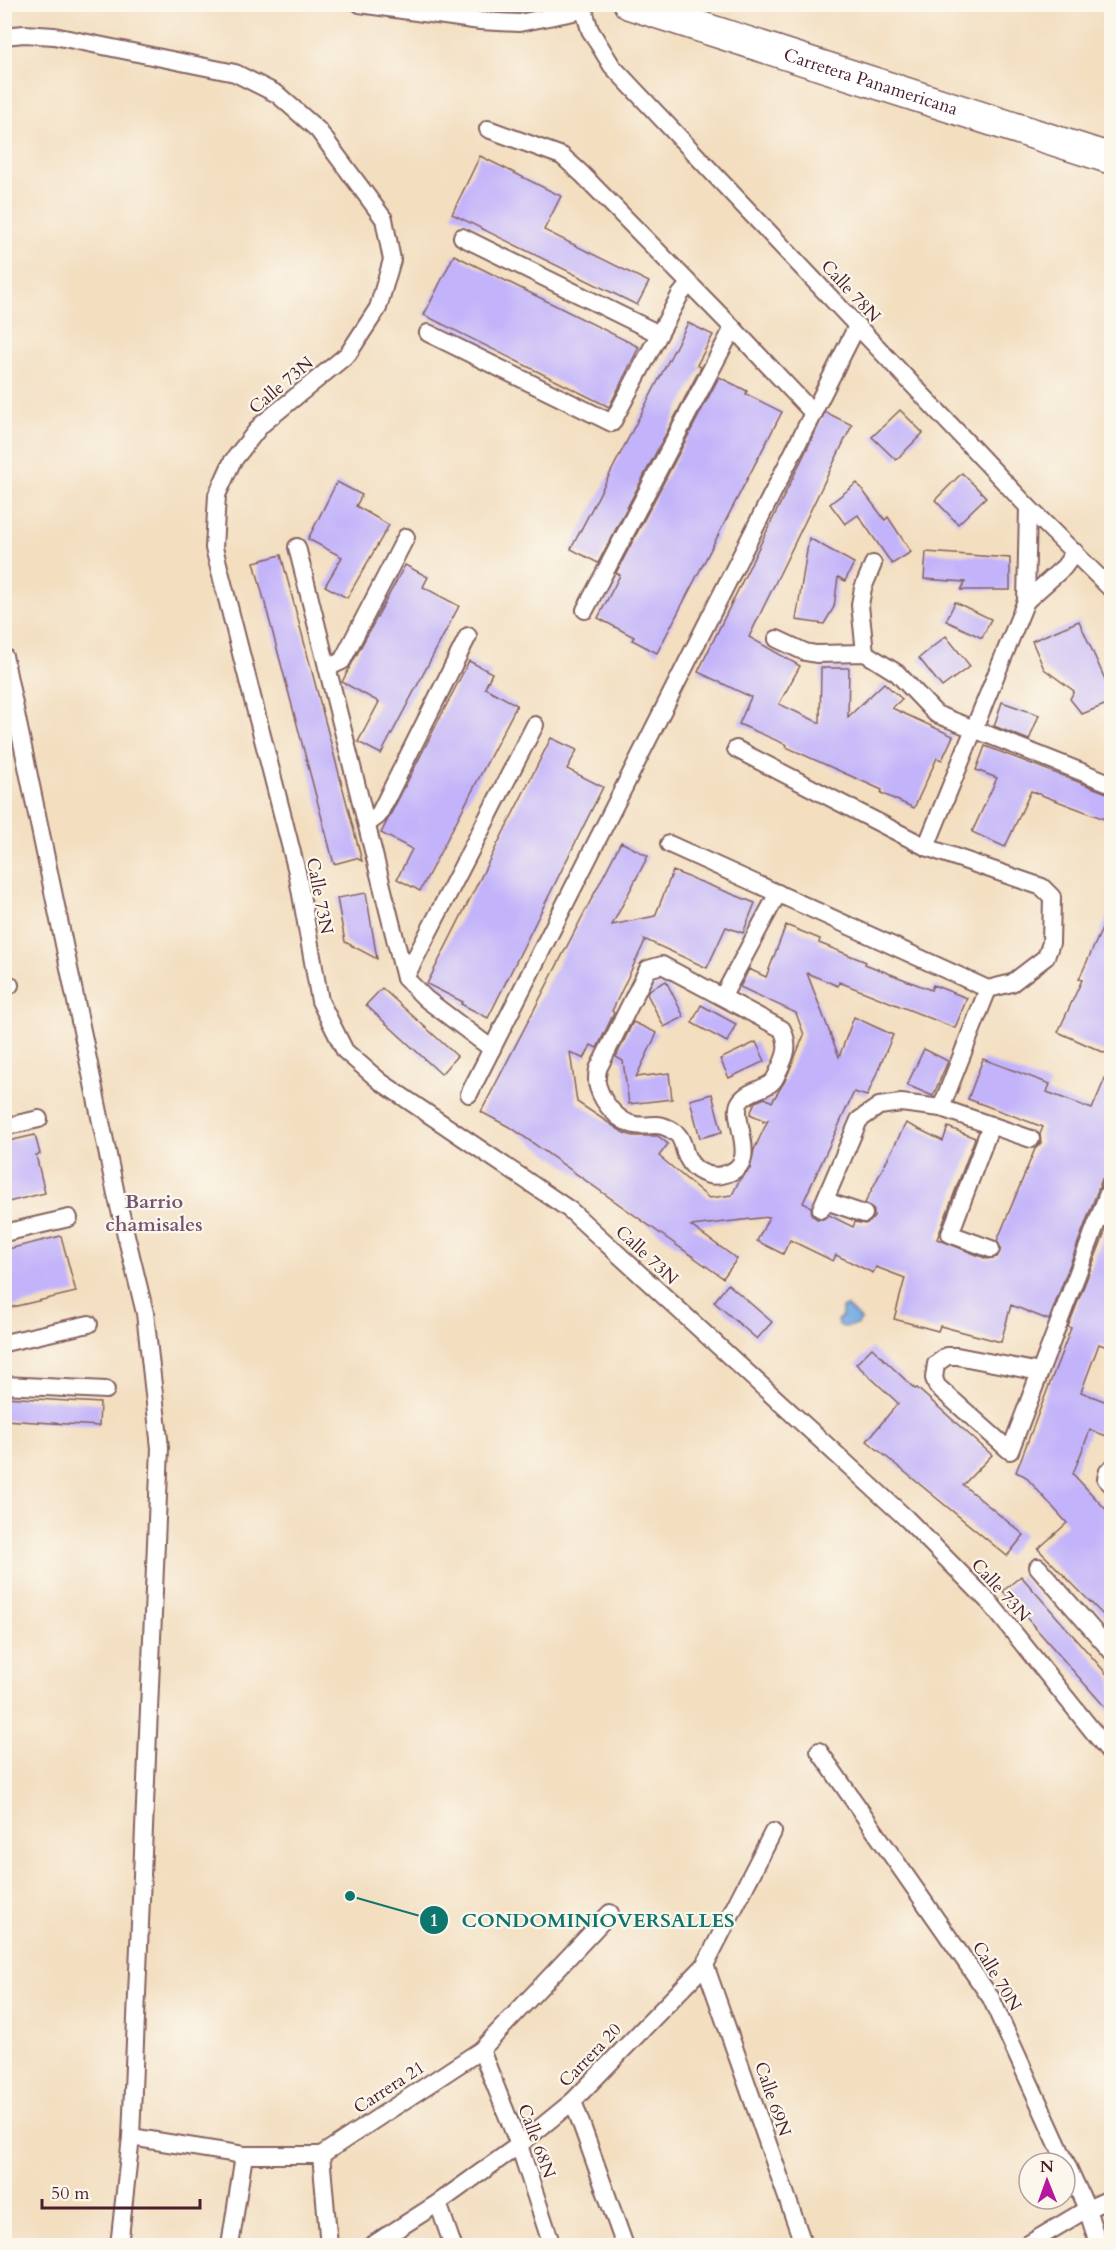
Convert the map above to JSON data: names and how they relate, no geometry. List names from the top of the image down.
{
  "streets": {
    "highway": ["Carretera Panamericana"],
    "street": [
      "Calle 78N",
      "Calle 73N",
      "Calle 70N",
      "Carrera 20",
      "Carrera 21",
      "Calle 69N",
      "Calle 68N"
    ]
  },
  "crossings": [
    ["Carrera 20", "Calle 69N"],
    ["Carrera 20", "Calle 68N"],
    ["Carrera 21", "Calle 68N"]
  ],
  "districts": ["Barrio chamisales"],
  "places": ["CONDOMINIOVERSALLES"],
  "scale_bar": "50 m",
  "north": "top"
}
